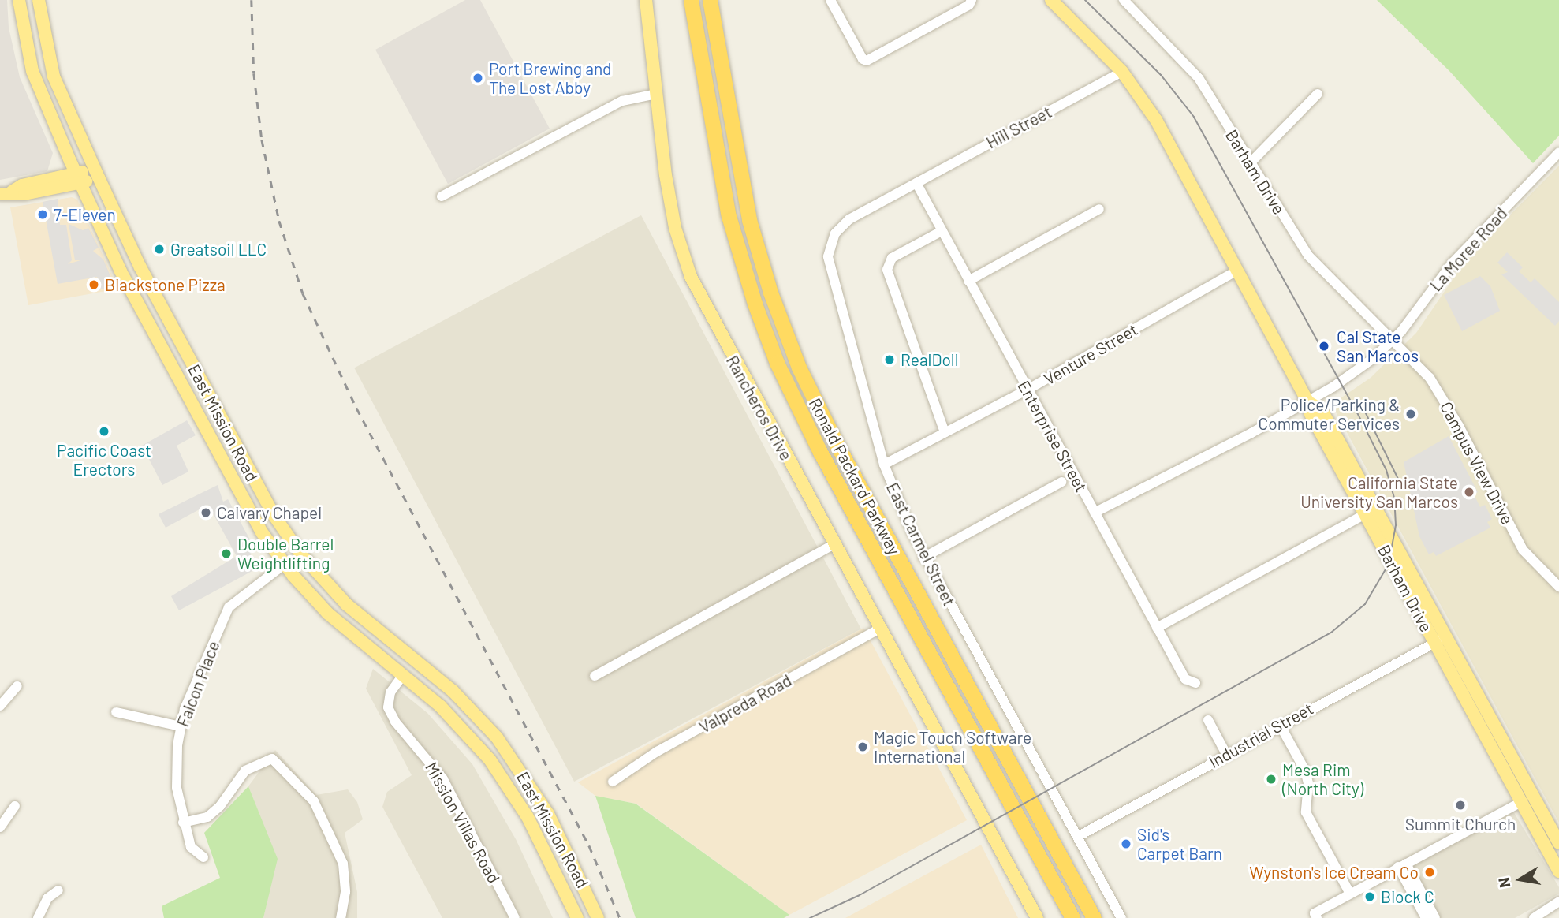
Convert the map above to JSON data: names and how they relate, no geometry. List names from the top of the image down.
{
  "streets": {
    "highway": ["Ronald Packard Parkway"],
    "main road": ["Barham Drive", "Rancheros Drive", "East Mission Road"],
    "street": [
      "Hill Street",
      "La Moree Road",
      "Venture Street",
      "Enterprise Street",
      "Campus View Drive",
      "East Carmel Street",
      "Falcon Place",
      "Valpreda Road",
      "Industrial Street",
      "Mission Villas Road"
    ]
  },
  "crossings": [
    ["Hill Street", "Enterprise Street"],
    ["Hill Street", "East Carmel Street"],
    ["Barham Drive", "La Moree Road"],
    ["Barham Drive", "Venture Street"],
    ["Barham Drive", "Campus View Drive"],
    ["Barham Drive", "Industrial Street"],
    ["La Moree Road", "Enterprise Street"],
    ["La Moree Road", "Campus View Drive"],
    ["Venture Street", "Enterprise Street"],
    ["Venture Street", "East Carmel Street"],
    ["Rancheros Drive", "Valpreda Road"],
    ["East Mission Road", "Falcon Place"],
    ["East Mission Road", "Mission Villas Road"],
    ["Enterprise Street", "East Carmel Street"],
    ["East Carmel Street", "Industrial Street"]
  ],
  "places": [
    "Port Brewing and The Lost Abby",
    "7-Eleven",
    "Greatsoil LLC",
    "Blackstone Pizza",
    "Cal State San Marcos",
    "RealDoll",
    "Police/Parking & Commuter Services",
    "Pacific Coast Erectors",
    "California State University San Marcos",
    "Calvary Chapel",
    "Double Barrel Weightlifting",
    "Magic Touch Software International",
    "Mesa Rim (North City)",
    "Summit Church",
    "Sid's Carpet Barn",
    "Wynston's Ice Cream Co",
    "Block C"
  ],
  "north": "left"
}
